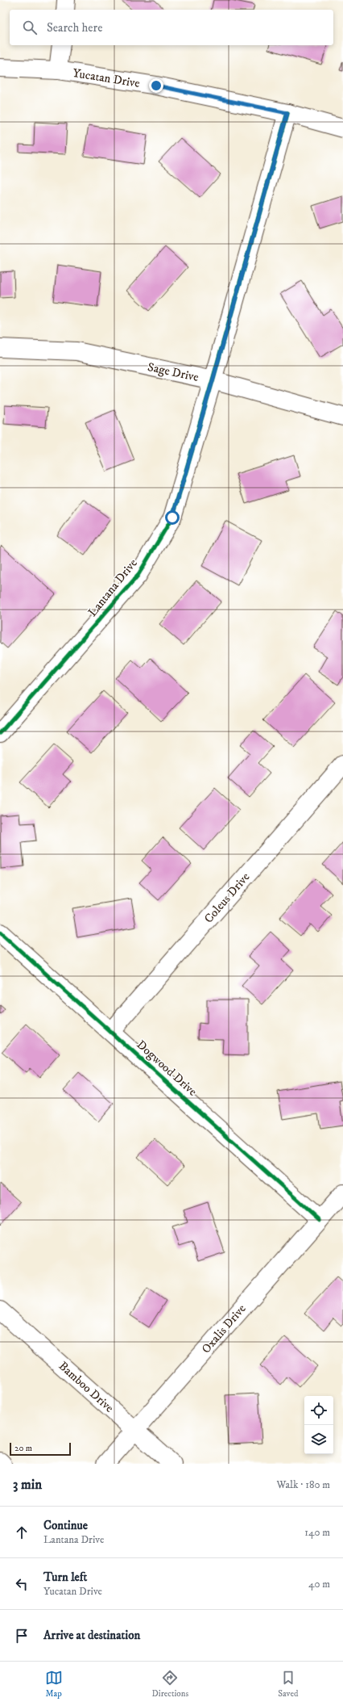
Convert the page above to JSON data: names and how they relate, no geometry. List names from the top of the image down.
{
  "streets": {
    "main road": [
      "Yucatan Drive",
      "Sage Drive",
      "Lantana Drive",
      "Coleus Drive",
      "Dogwood Drive",
      "Oxalis Drive",
      "Bamboo Drive"
    ]
  },
  "crossings": [
    ["Yucatan Drive", "Lantana Drive"],
    ["Sage Drive", "Lantana Drive"],
    ["Coleus Drive", "Dogwood Drive"],
    ["Dogwood Drive", "Oxalis Drive"],
    ["Oxalis Drive", "Bamboo Drive"]
  ],
  "scale_bar": "20 m",
  "page": {
    "search": "Search here",
    "scale": "20 m",
    "heading": ["3 min", "Walk · 180 m"],
    "list": [
      ["Continue", "Lantana Drive", "140 m"],
      ["Turn left", "Yucatan Drive", "40 m"],
      "Arrive at destination"
    ],
    "nav": ["Map", "Directions", "Saved"]
  }
}
